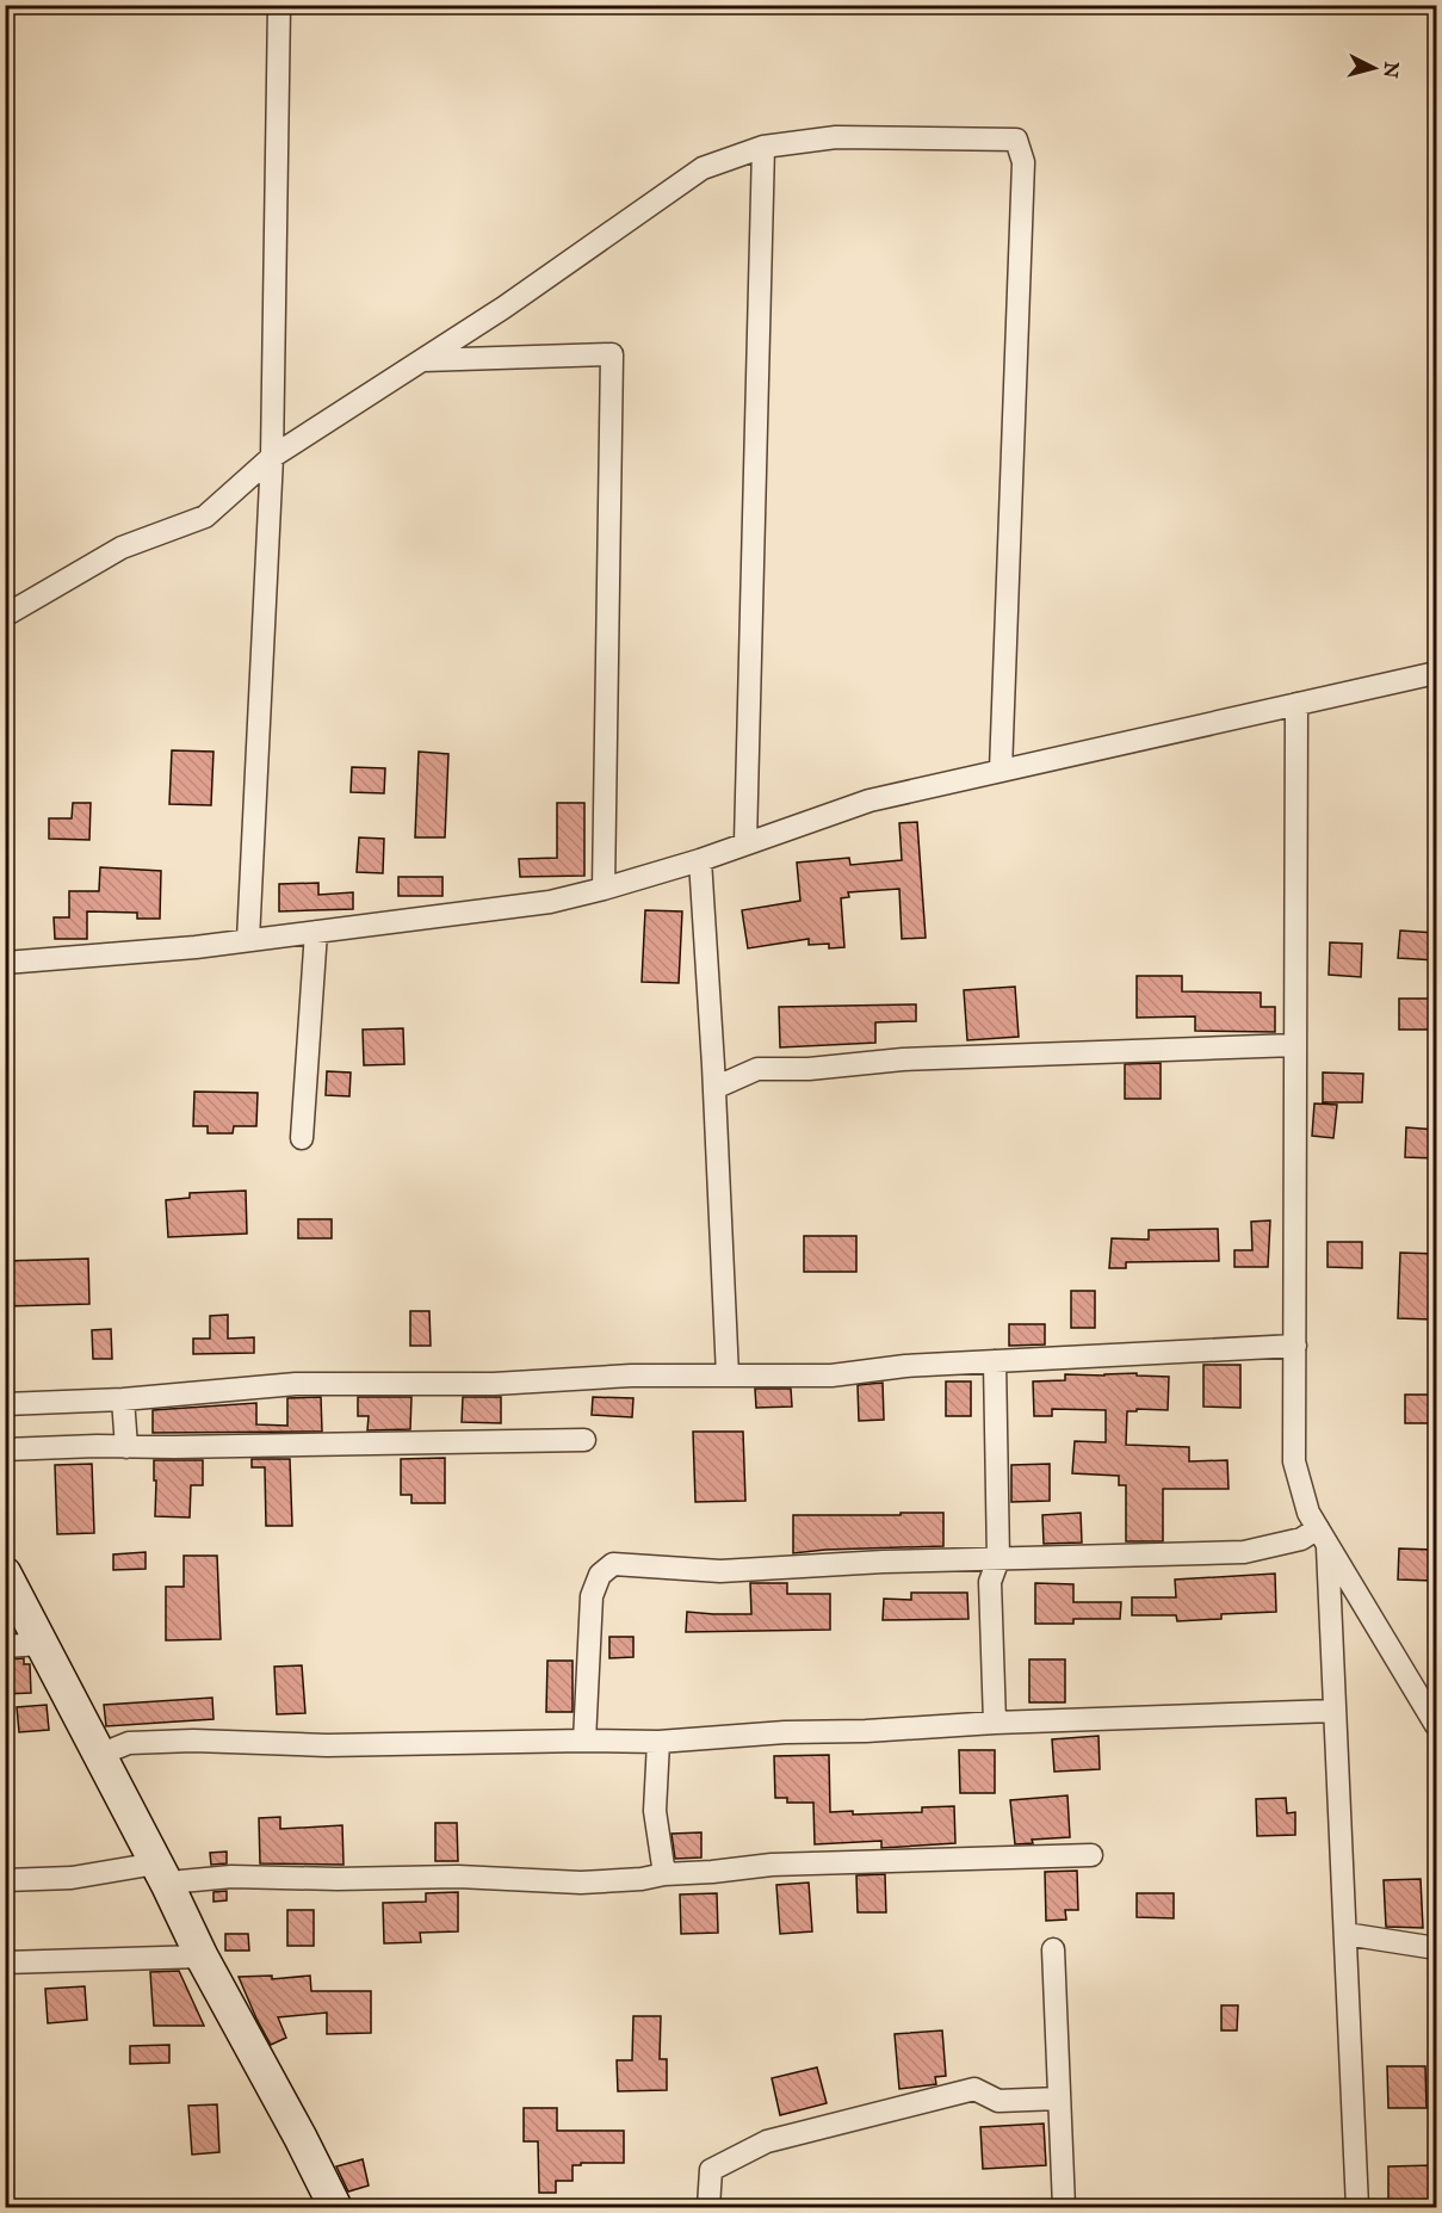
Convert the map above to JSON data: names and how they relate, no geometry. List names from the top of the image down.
{
  "north": "right"
}
